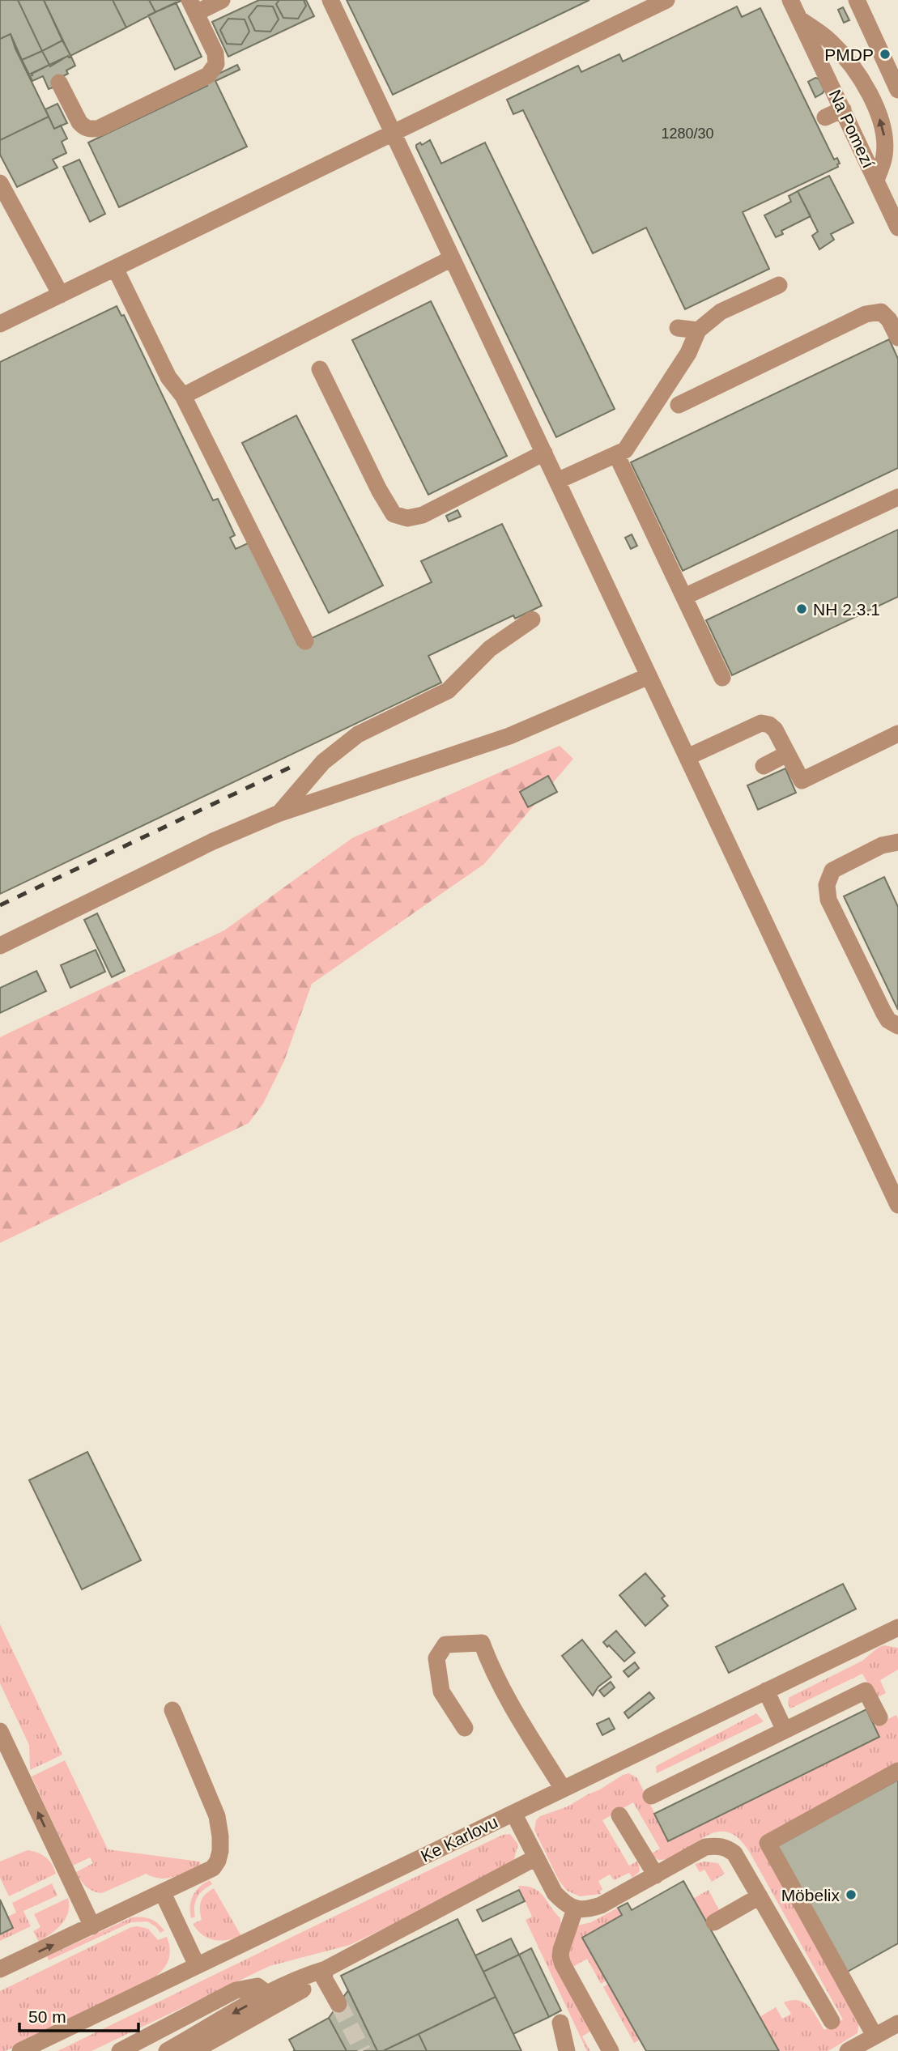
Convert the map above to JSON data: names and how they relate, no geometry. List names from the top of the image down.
{
  "streets": {
    "street": ["Na Pomezí", "Ke Karlovu"]
  },
  "places": ["PMDP", "NH 2.3.1", "Möbelix"],
  "house_numbers": ["1280/30"],
  "scale_bar": "50 m"
}
